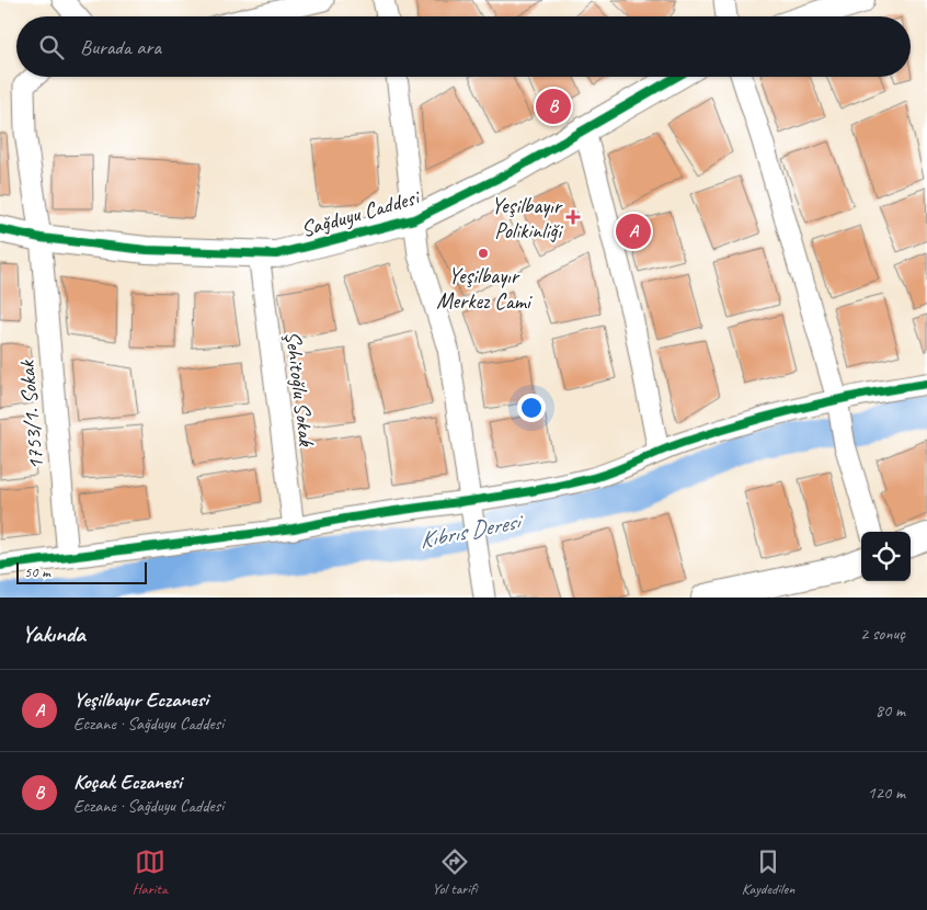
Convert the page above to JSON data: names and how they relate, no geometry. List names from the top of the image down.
{
  "streets": {
    "street": ["Sağduyu Caddesi", "Şehitoğlu Sokak", "1753/1. Sokak"]
  },
  "crossings": [
    ["Sağduyu Caddesi", "Şehitoğlu Sokak"],
    ["Sağduyu Caddesi", "1753/1. Sokak"]
  ],
  "water": ["Kıbrıs Deresi"],
  "places": {
    "health": ["Yeşilbayır Polikinliği"],
    "other": ["Yeşilbayır Merkez Cami"]
  },
  "scale_bar": "50 m",
  "page": {
    "search": "Burada ara",
    "pins": ["B", "A"],
    "scale": "50 m",
    "heading": ["Yakında", "2 sonuç"],
    "list": [
      {
        "mark": "A",
        "name": "Yeşilbayır Eczanesi",
        "note": "Eczane · Sağduyu Caddesi",
        "value": "80 m"
      },
      {
        "mark": "B",
        "name": "Koçak Eczanesi",
        "note": "Eczane · Sağduyu Caddesi",
        "value": "120 m"
      }
    ],
    "nav": ["Harita", "Yol tarifi", "Kaydedilen"]
  }
}
